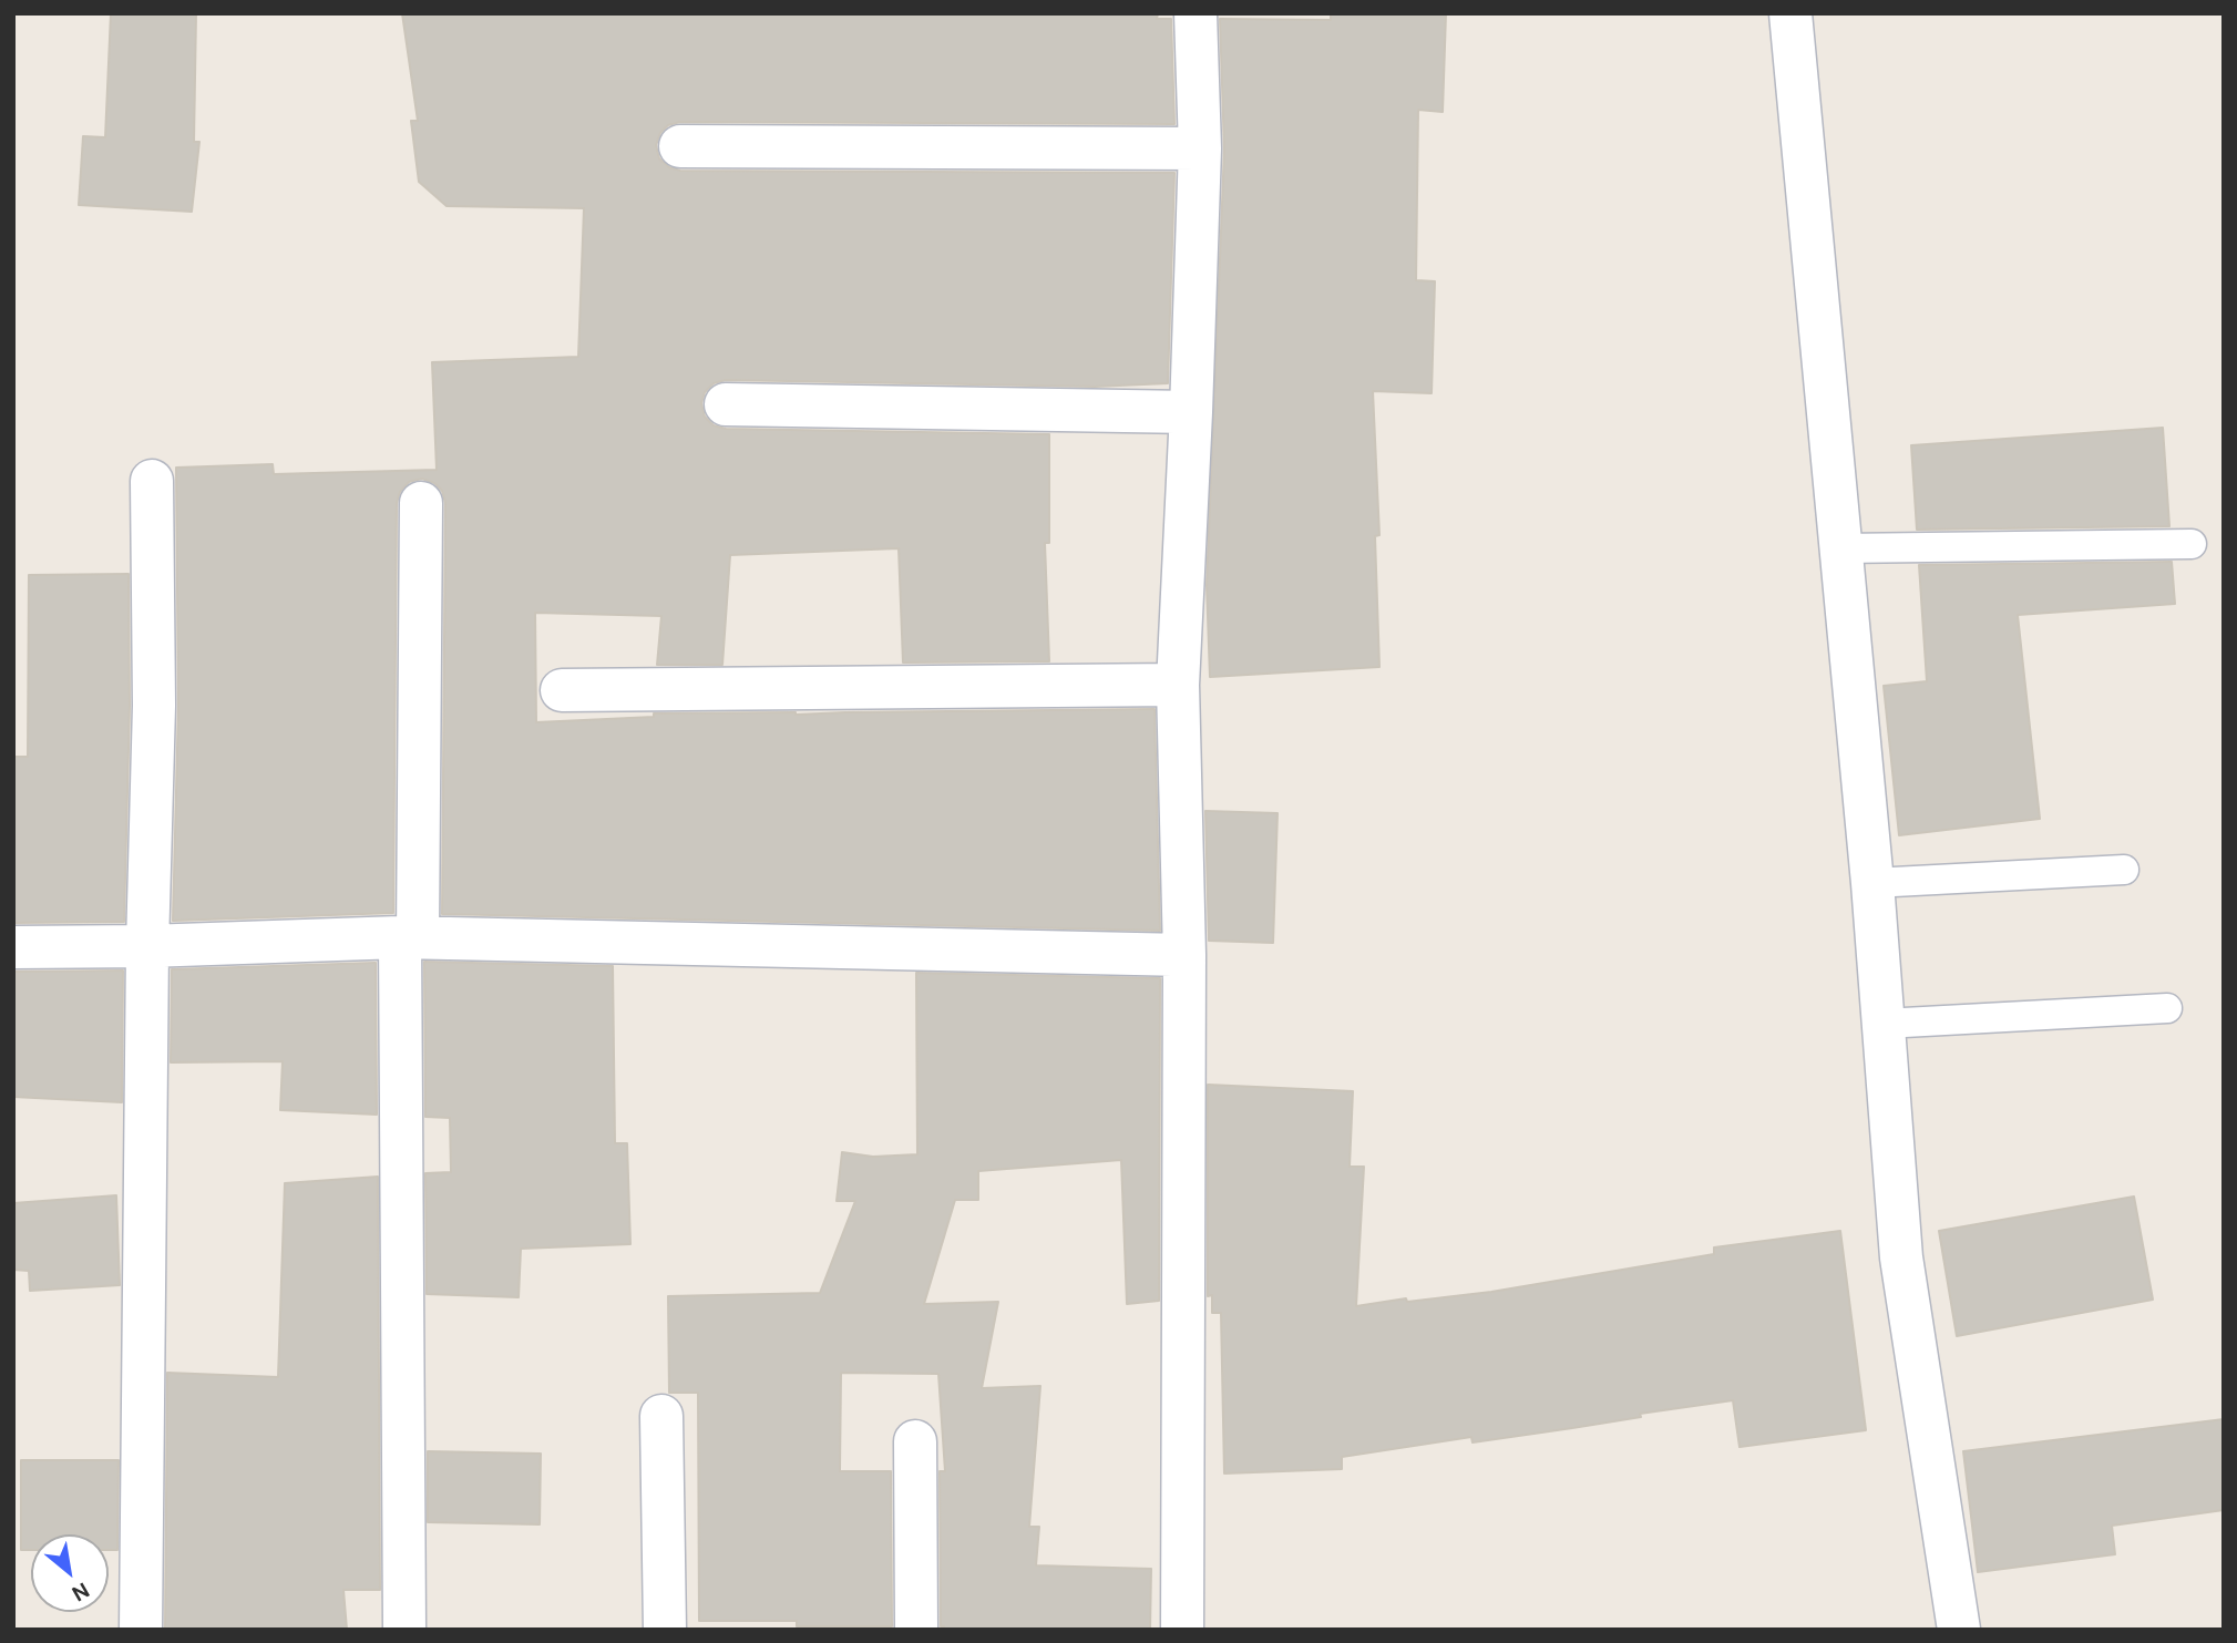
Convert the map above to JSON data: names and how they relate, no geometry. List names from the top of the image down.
{
  "north": "bottom right"
}
